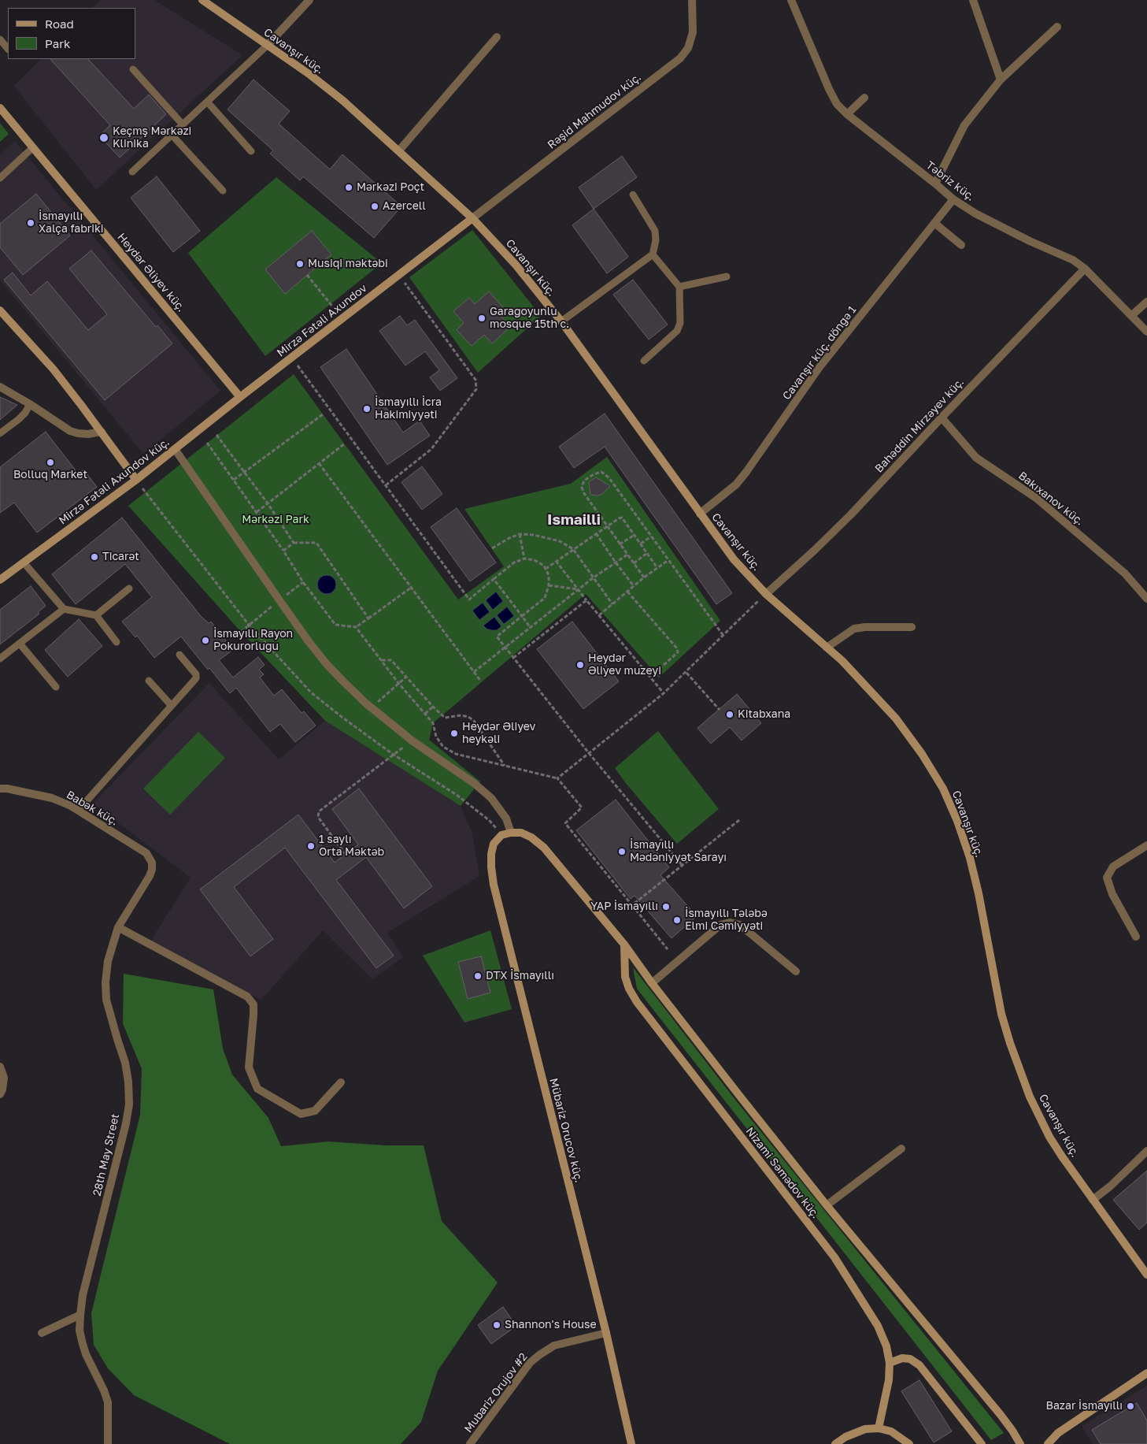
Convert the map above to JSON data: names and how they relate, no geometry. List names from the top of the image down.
{
  "streets": {
    "street": [
      "Cavanşır küç.",
      "Rəşid Mahmudov küç.",
      "Təbriz küç.",
      "Heydər Əliyev küç.",
      "Mirzə Fətəli Axundov",
      "Cavanşır küç. döngə 1",
      "Bahəddin Mirzəyev küç.",
      "Mirzə Fətəli Axundov küç.",
      "Bakıxanov küç.",
      "Babək küç.",
      "Mübariz Orucov küç.",
      "28th May Street",
      "Nizami Səmədov küç.",
      "Mubariz Orujov #2"
    ]
  },
  "crossings": [
    ["Cavanşır küç.", "Rəşid Mahmudov küç."],
    ["Cavanşır küç.", "Mirzə Fətəli Axundov"],
    ["Cavanşır küç.", "Cavanşır küç. döngə 1"],
    ["Cavanşır küç.", "Bahəddin Mirzəyev küç."],
    ["Rəşid Mahmudov küç.", "Mirzə Fətəli Axundov"],
    ["Təbriz küç.", "Cavanşır küç. döngə 1"],
    ["Təbriz küç.", "Bahəddin Mirzəyev küç."],
    ["Heydər Əliyev küç.", "Mirzə Fətəli Axundov"],
    ["Heydər Əliyev küç.", "Mirzə Fətəli Axundov küç."],
    ["Mirzə Fətəli Axundov", "Mirzə Fətəli Axundov küç."],
    ["Bahəddin Mirzəyev küç.", "Bakıxanov küç."],
    ["Babək küç.", "28th May Street"],
    ["Mübariz Orucov küç.", "Mubariz Orujov #2"]
  ],
  "districts": ["Ismailli"],
  "parks": ["Mərkəzi Park"],
  "places": [
    "Keçmş Mərkəzi Klinika",
    "Mərkəzi Poçt",
    "Azercell",
    "İsmayıllı Xalça fabriki",
    "Musiqi məktəbi",
    "Garagoyunlu mosque 15th c.",
    "İsmayıllı İcra Hakimiyyəti",
    "Bolluq Market",
    "Ticarət",
    "İsmayıllı Rayon Pokurorluğu",
    "Heydər Əliyev muzeyi",
    "Kitabxana",
    "Heydər Əliyev heykəli",
    "1 saylı Orta Məktəb",
    "İsmayıllı Mədəniyyət Sarayı",
    "YAP İsmayıllı",
    "İsmayıllı Tələbə Elmi Cəmiyyəti",
    "DTX İsmayıllı",
    "Shannon's House",
    "Bazar İsmayıllı"
  ],
  "legend": ["Road", "Park"]
}
